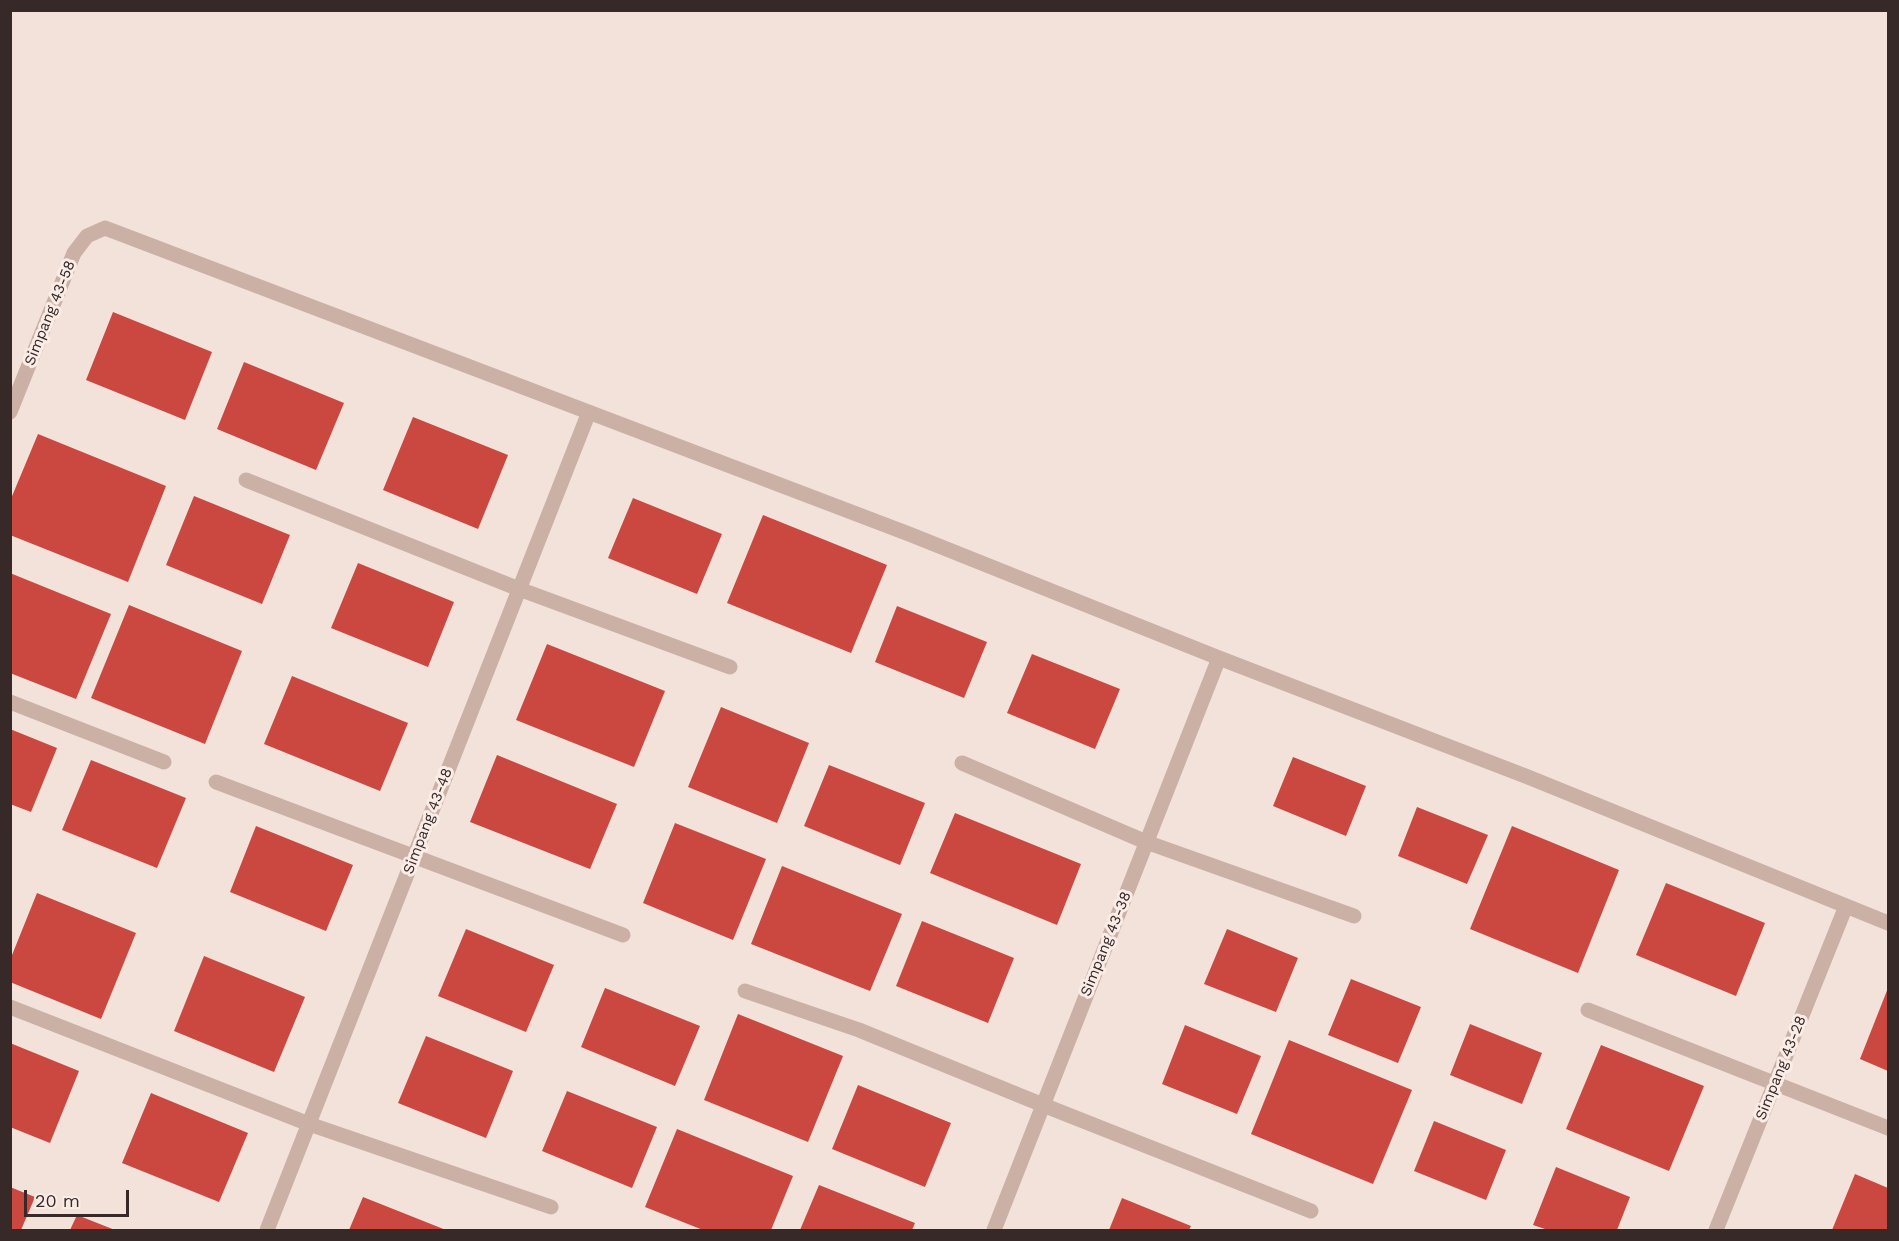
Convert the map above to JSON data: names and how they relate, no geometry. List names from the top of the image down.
{
  "streets": {
    "street": [
      "Simpang 43-58",
      "Simpang 43-48",
      "Simpang 43-38",
      "Simpang 43-28"
    ]
  },
  "crossings": [
    ["Simpang 43-58", "Simpang 43-48"]
  ],
  "scale_bar": "20 m"
}
